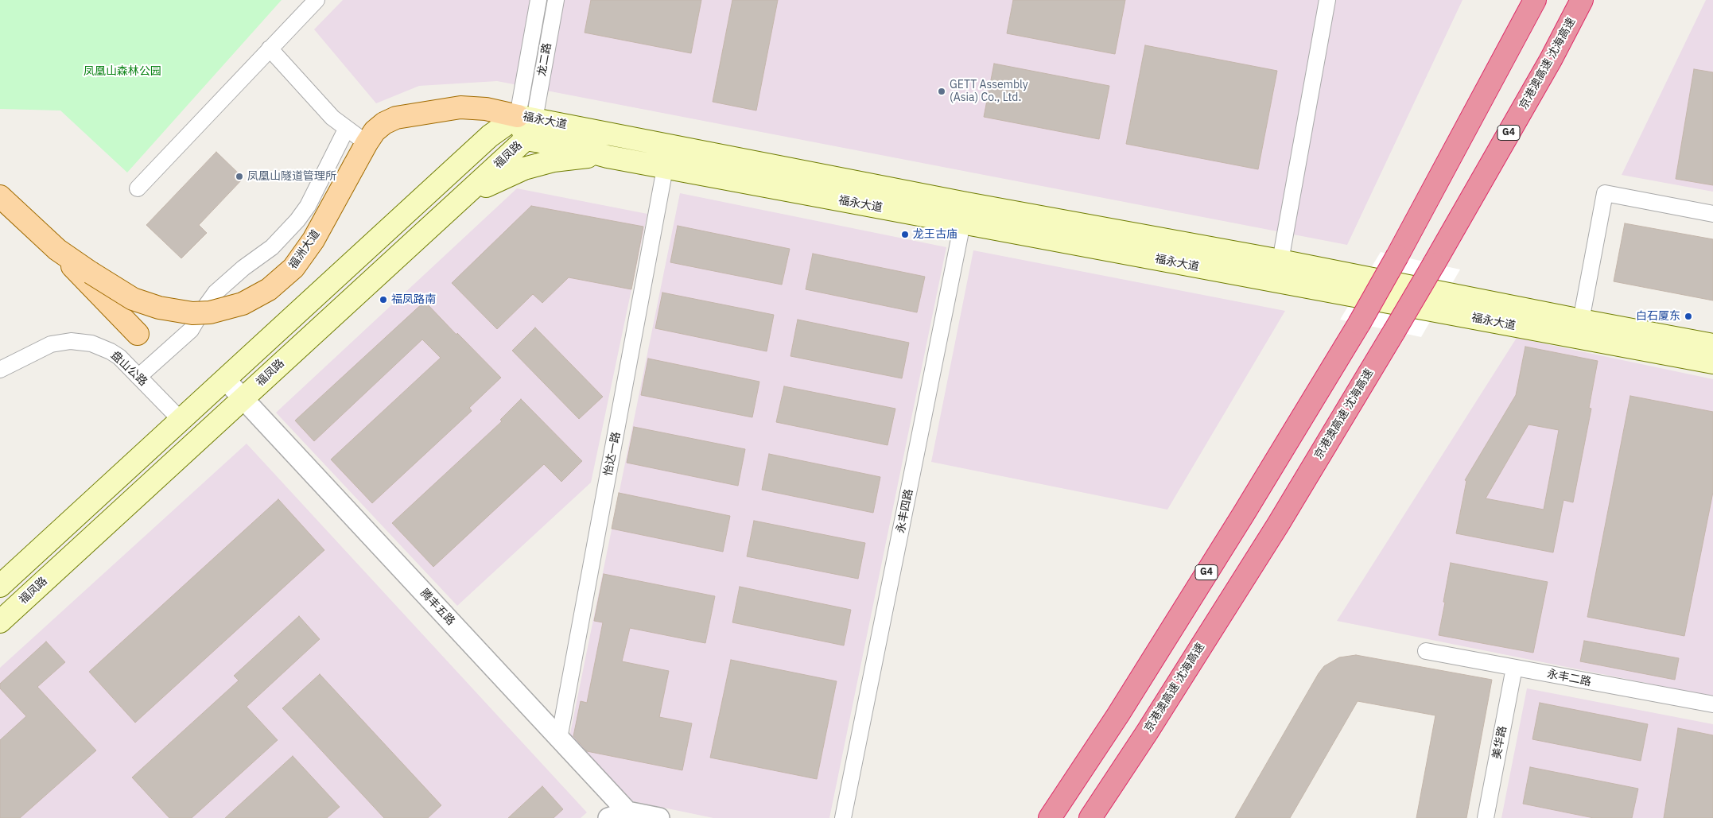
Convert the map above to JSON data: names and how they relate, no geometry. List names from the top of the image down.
{
  "streets": {
    "highway": ["京港澳高速 沈海高速", "G4"],
    "main road": ["福永大道", "福凤路", "福洲大道"],
    "street": [
      "龙二路",
      "盘山公路",
      "怡达一路",
      "永丰四路",
      "腾丰五路",
      "永丰二路",
      "美华路"
    ]
  },
  "crossings": [
    ["龙二路", "福永大道"],
    ["龙二路", "福洲大道"],
    ["福永大道", "福凤路"],
    ["福永大道", "福洲大道"],
    ["福永大道", "怡达一路"],
    ["福永大道", "永丰四路"],
    ["福凤路", "腾丰五路"],
    ["怡达一路", "腾丰五路"],
    ["永丰二路", "美华路"]
  ],
  "parks": ["凤凰山森林公园"],
  "places": [
    "GETT Assembly (Asia) Co., Ltd.",
    "凤凰山隧道管理所",
    "龙王古庙",
    "福凤路南",
    "白石厦东"
  ]
}
